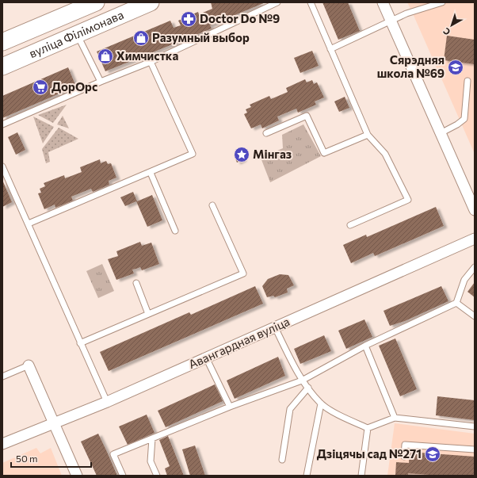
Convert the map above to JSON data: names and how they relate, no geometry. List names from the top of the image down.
{
  "streets": {
    "main road": ["вуліца Філімонава"],
    "street": ["Авангардная вуліца"]
  },
  "places": {
    "pharmacy": ["Doctor Do №9"],
    "shop": ["Разумный выбор", "Химчистка"],
    "school or university": ["Сярэдняя школа №69", "Дзіцячы сад №271"],
    "supermarket": ["ДорОрс"],
    "place": ["Мінгаз"]
  },
  "scale_bar": "50 m",
  "north": "bottom left"
}
